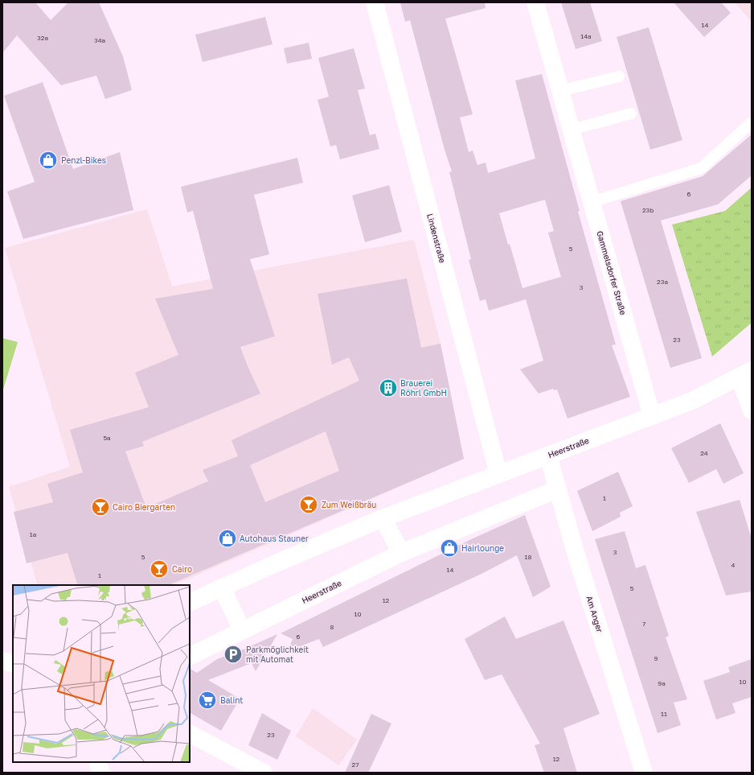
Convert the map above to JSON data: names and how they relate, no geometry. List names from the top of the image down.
{
  "streets": {
    "street": [
      "Lindenstraße",
      "Gammelsdorfer Straße",
      "Heerstraße",
      "Am Anger"
    ]
  },
  "crossings": [
    ["Lindenstraße", "Heerstraße"],
    ["Gammelsdorfer Straße", "Heerstraße"],
    ["Heerstraße", "Am Anger"]
  ],
  "places": {
    "shop": ["Penzl-Bikes", "Autohaus Stauner", "Hairlounge"],
    "building": ["Brauerei Röhrl GmbH"],
    "bar": ["Zum Weißbräu", "Cairo Biergarten", "Cairo"],
    "parking": ["Parkmöglichkeit mit Automat"],
    "supermarket": ["Balint"]
  },
  "house_numbers": [
    "14",
    "14a",
    "32a",
    "34a",
    "6",
    "23b",
    "5",
    "23a",
    "3",
    "23",
    "5a",
    "24",
    "1",
    "1a",
    "3",
    "5",
    "18",
    "4",
    "14",
    "1",
    "5",
    "12",
    "10",
    "7",
    "8",
    "6",
    "9",
    "10",
    "9a",
    "11",
    "23",
    "12",
    "27"
  ]
}
